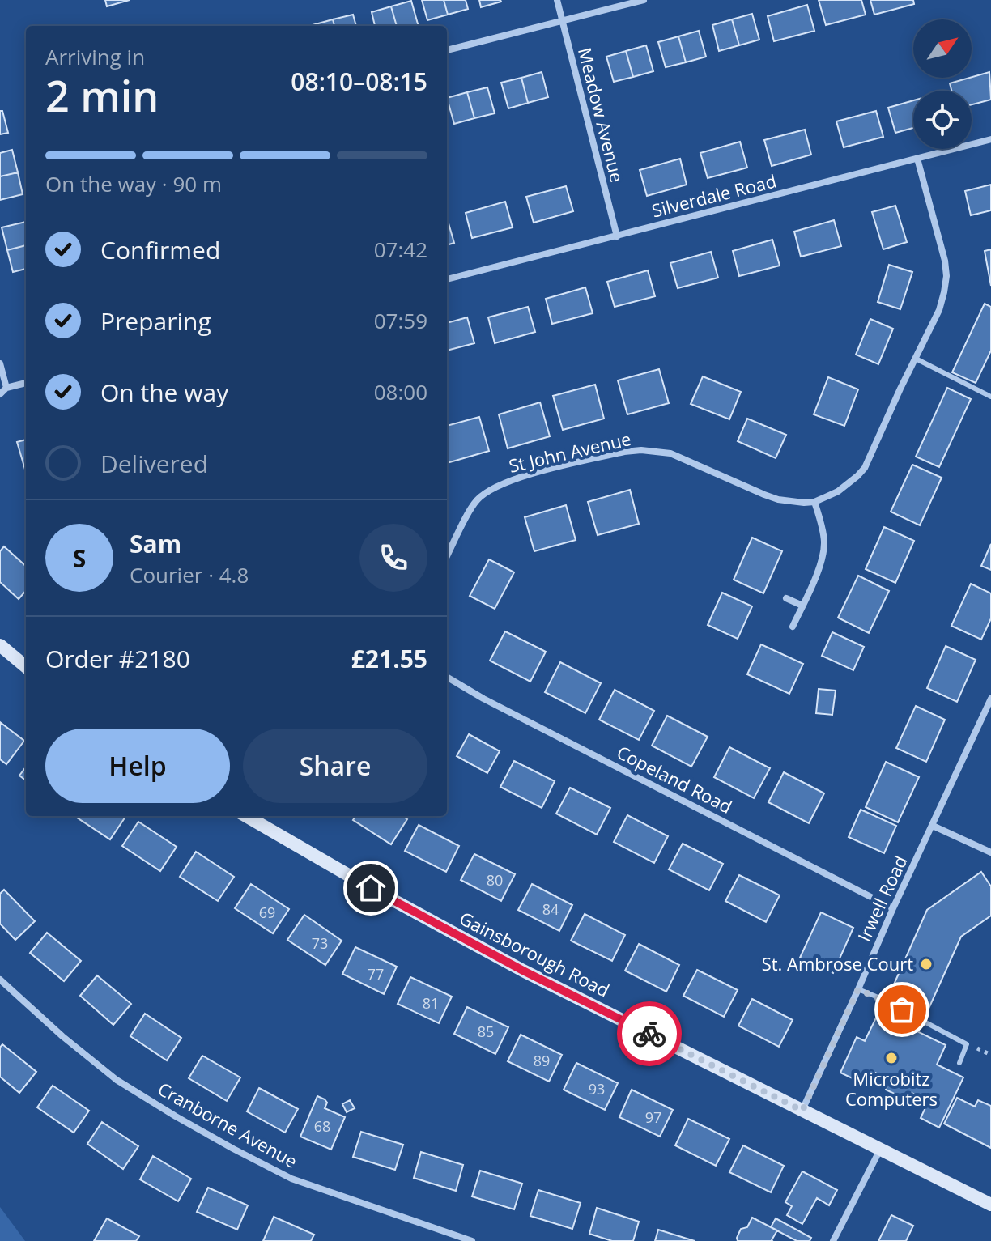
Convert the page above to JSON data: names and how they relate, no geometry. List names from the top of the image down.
{
  "streets": {
    "street": [
      "Meadow Avenue",
      "Silverdale Road",
      "St John Avenue",
      "Copeland Road",
      "Irwell Road",
      "Gainsborough Road",
      "Cranborne Avenue"
    ]
  },
  "crossings": [
    ["Meadow Avenue", "Silverdale Road"],
    ["Copeland Road", "Irwell Road"],
    ["Irwell Road", "Gainsborough Road"]
  ],
  "places": ["St. Ambrose Court", "Microbitz Computers"],
  "house_numbers": [
    "80",
    "84",
    "69",
    "73",
    "77",
    "81",
    "85",
    "89",
    "93",
    "97",
    "68"
  ],
  "north": "top right",
  "page": {
    "heading": ["2 min", "Arriving in", "08:10–08:15"],
    "panel": [
      "Sam",
      "Courier · 4.8",
      "Order #2180",
      "£21.55"
    ],
    "bar": "On the way · 90 m",
    "list": [
      ["Confirmed", "07:42"],
      ["Preparing", "07:59"],
      ["On the way", "08:00"],
      "Delivered"
    ],
    "round": "S",
    "buttons": ["Help", "Share"]
  }
}
